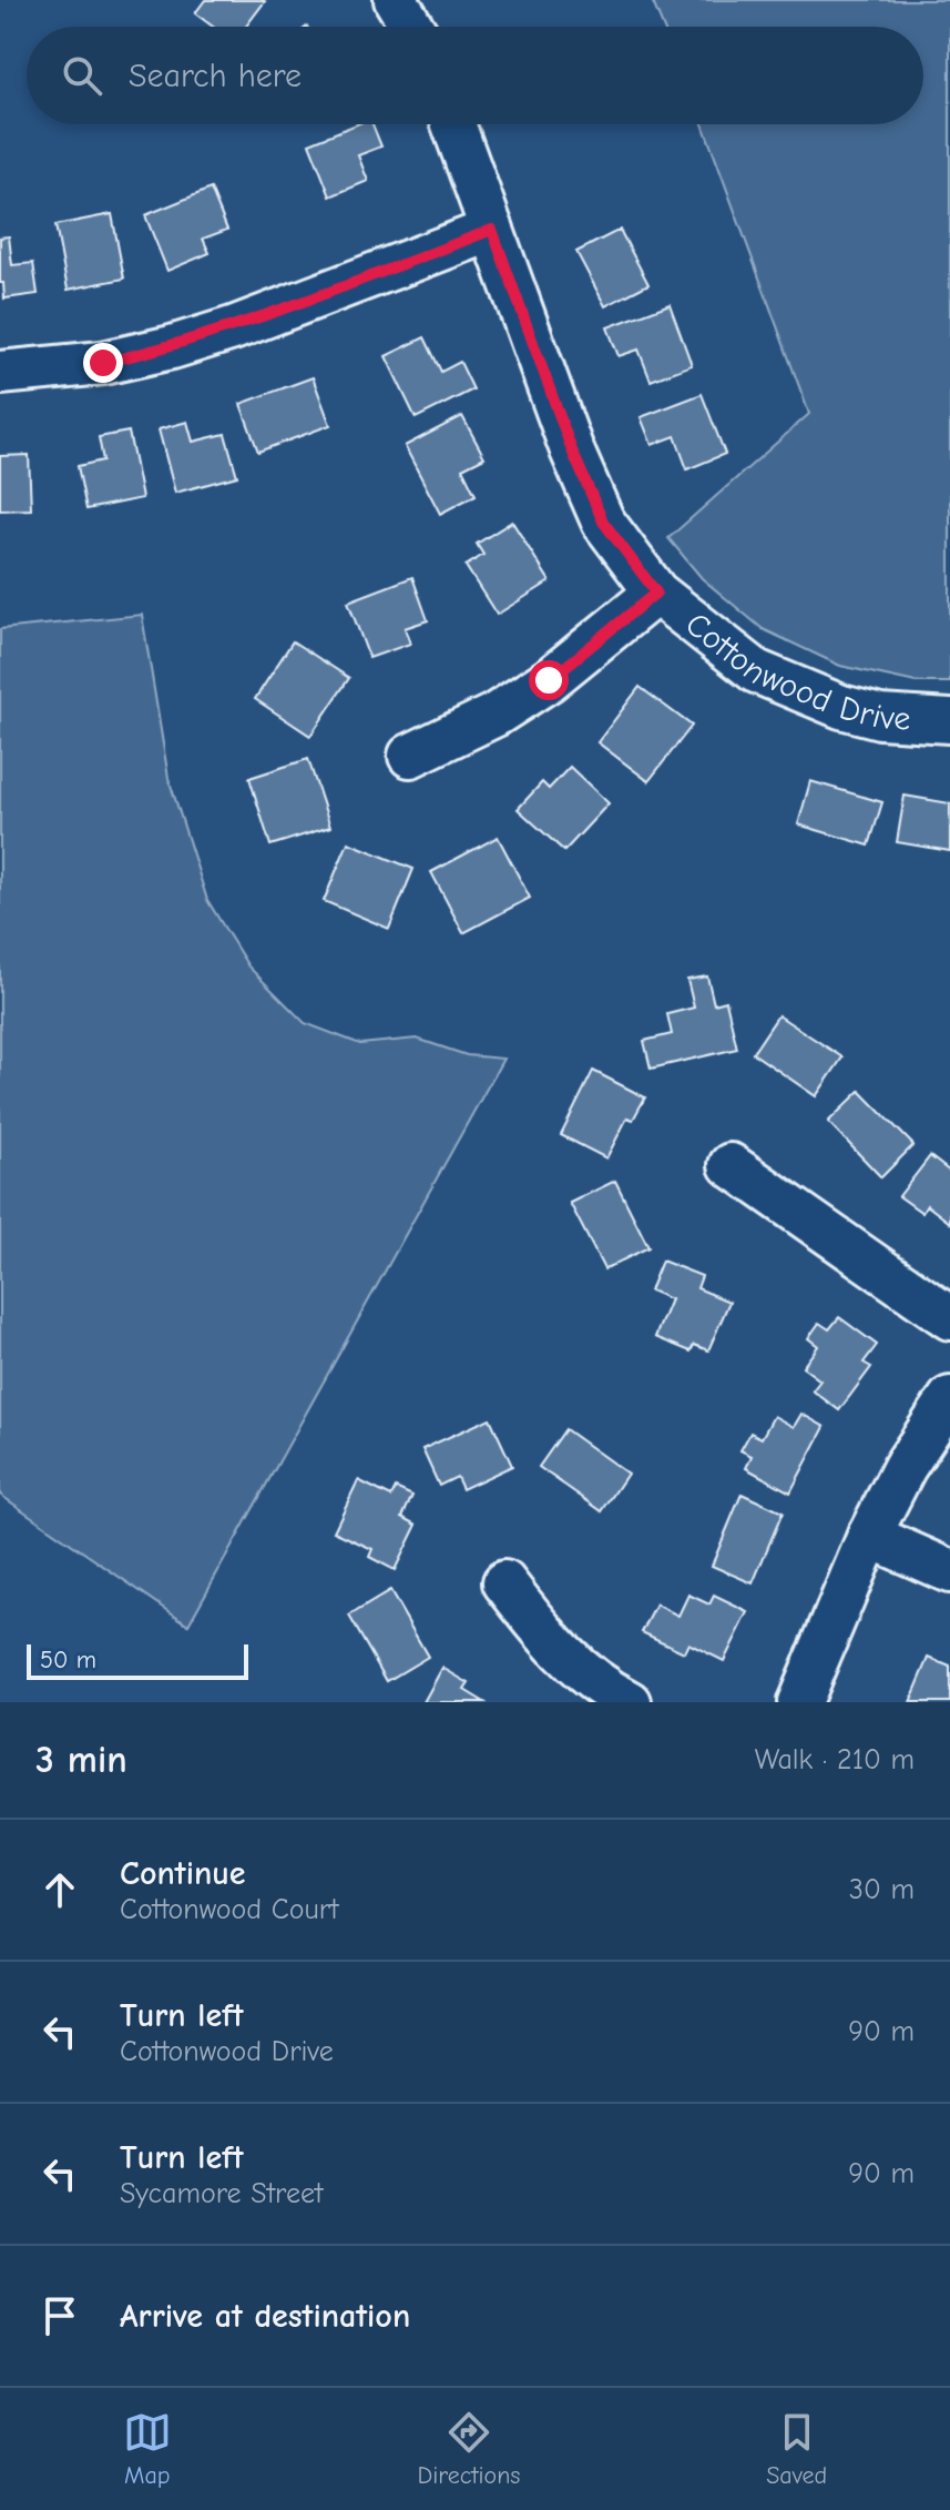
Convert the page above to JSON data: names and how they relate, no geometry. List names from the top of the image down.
{
  "streets": {
    "street": ["Cottonwood Drive"]
  },
  "scale_bar": "50 m",
  "page": {
    "search": "Search here",
    "scale": "50 m",
    "heading": ["3 min", "Walk · 210 m"],
    "list": [
      ["Continue", "Cottonwood Court", "30 m"],
      ["Turn left", "Cottonwood Drive", "90 m"],
      ["Turn left", "Sycamore Street", "90 m"],
      "Arrive at destination"
    ],
    "nav": ["Map", "Directions", "Saved"]
  }
}
